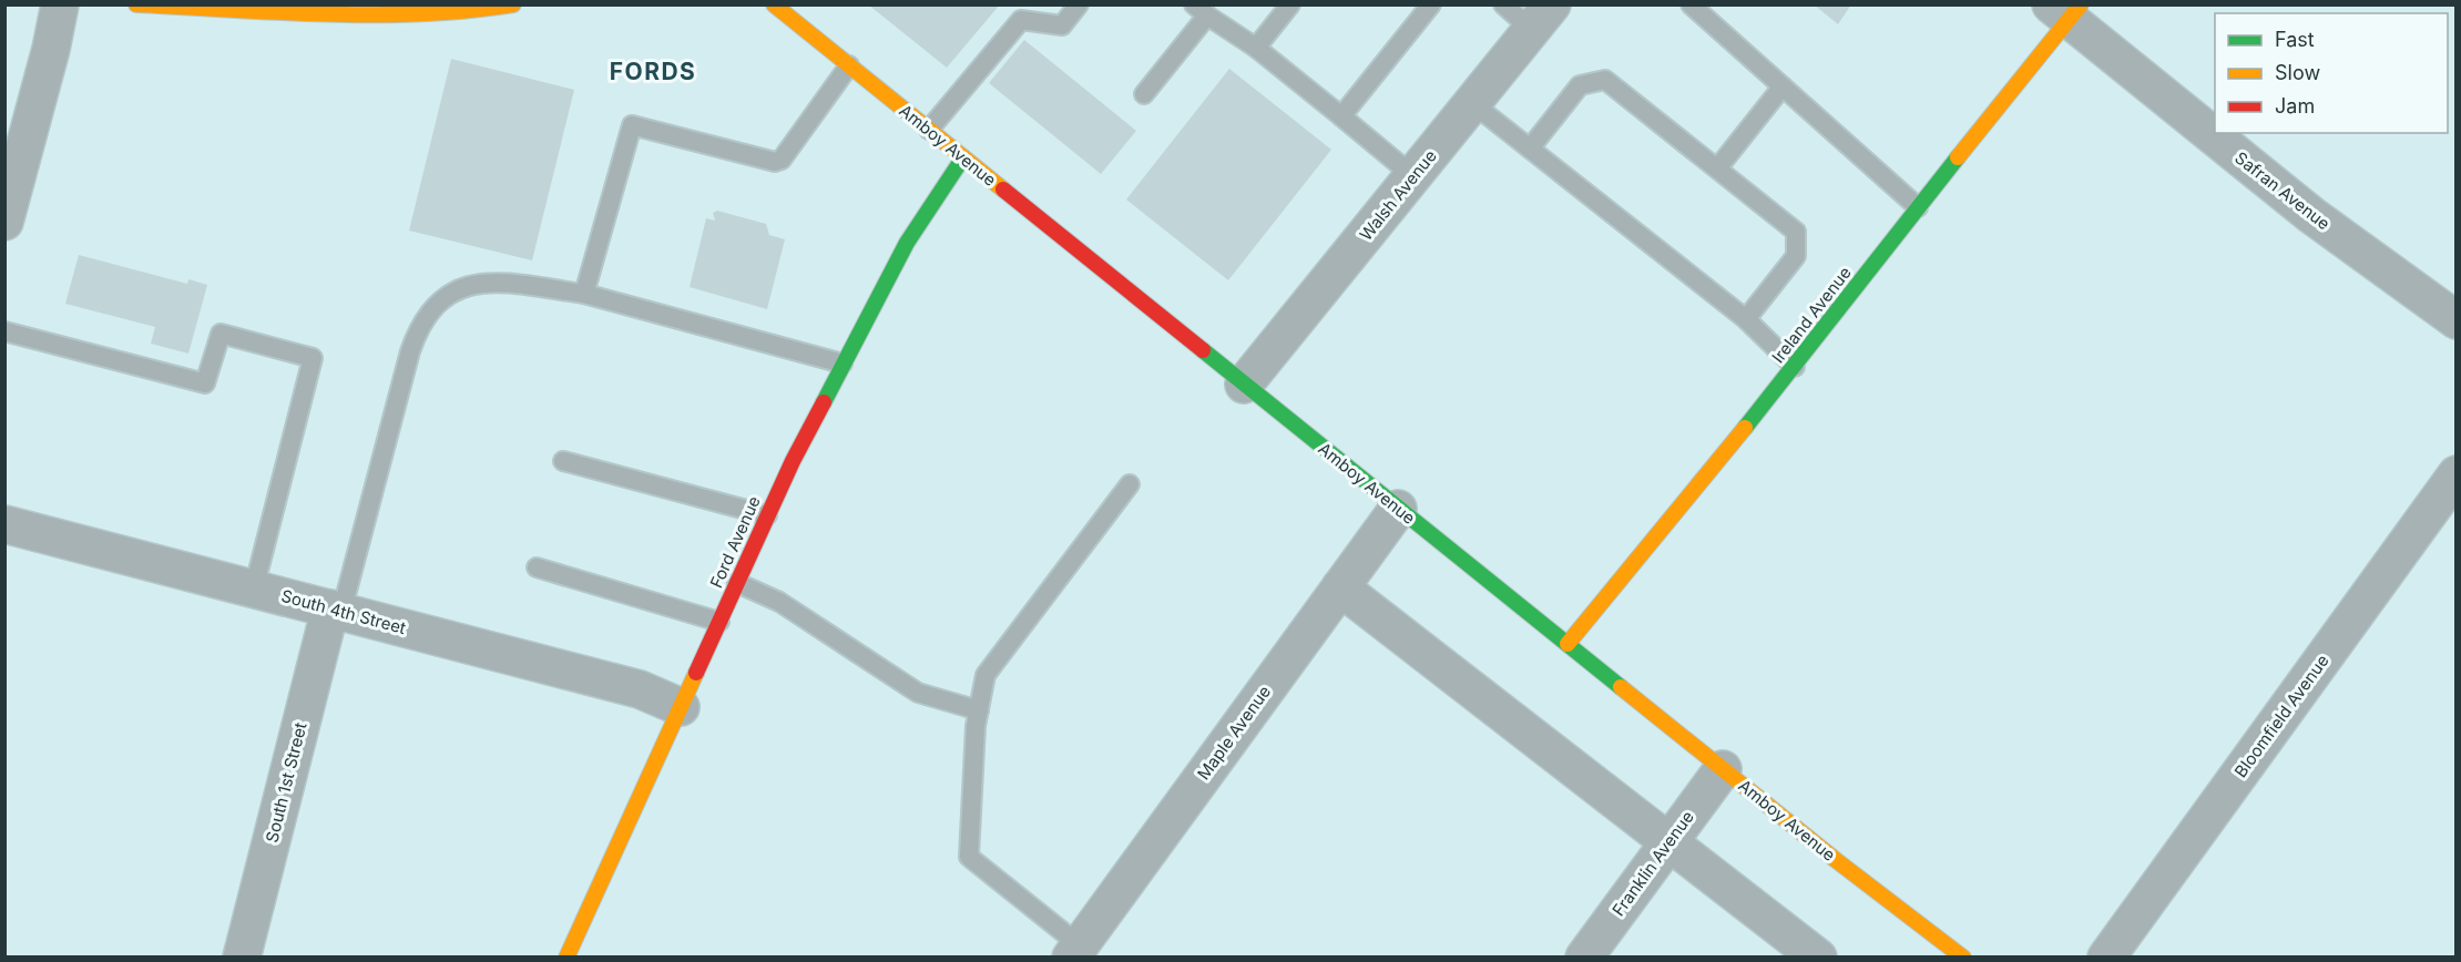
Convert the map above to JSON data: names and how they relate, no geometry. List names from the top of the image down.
{
  "streets": {
    "street": [
      "Amboy Avenue",
      "Safran Avenue",
      "Walsh Avenue",
      "Ireland Avenue",
      "Ford Avenue",
      "South 4th Street",
      "Bloomfield Avenue",
      "Maple Avenue",
      "South 1st Street",
      "Franklin Avenue"
    ]
  },
  "crossings": [
    ["Amboy Avenue", "Walsh Avenue"],
    ["Amboy Avenue", "Ireland Avenue"],
    ["Amboy Avenue", "Ford Avenue"],
    ["Amboy Avenue", "Maple Avenue"],
    ["Amboy Avenue", "Franklin Avenue"],
    ["Safran Avenue", "Ireland Avenue"],
    ["Ford Avenue", "South 4th Street"],
    ["South 4th Street", "South 1st Street"]
  ],
  "districts": ["FORDS"],
  "legend": ["Fast", "Slow", "Jam"]
}
